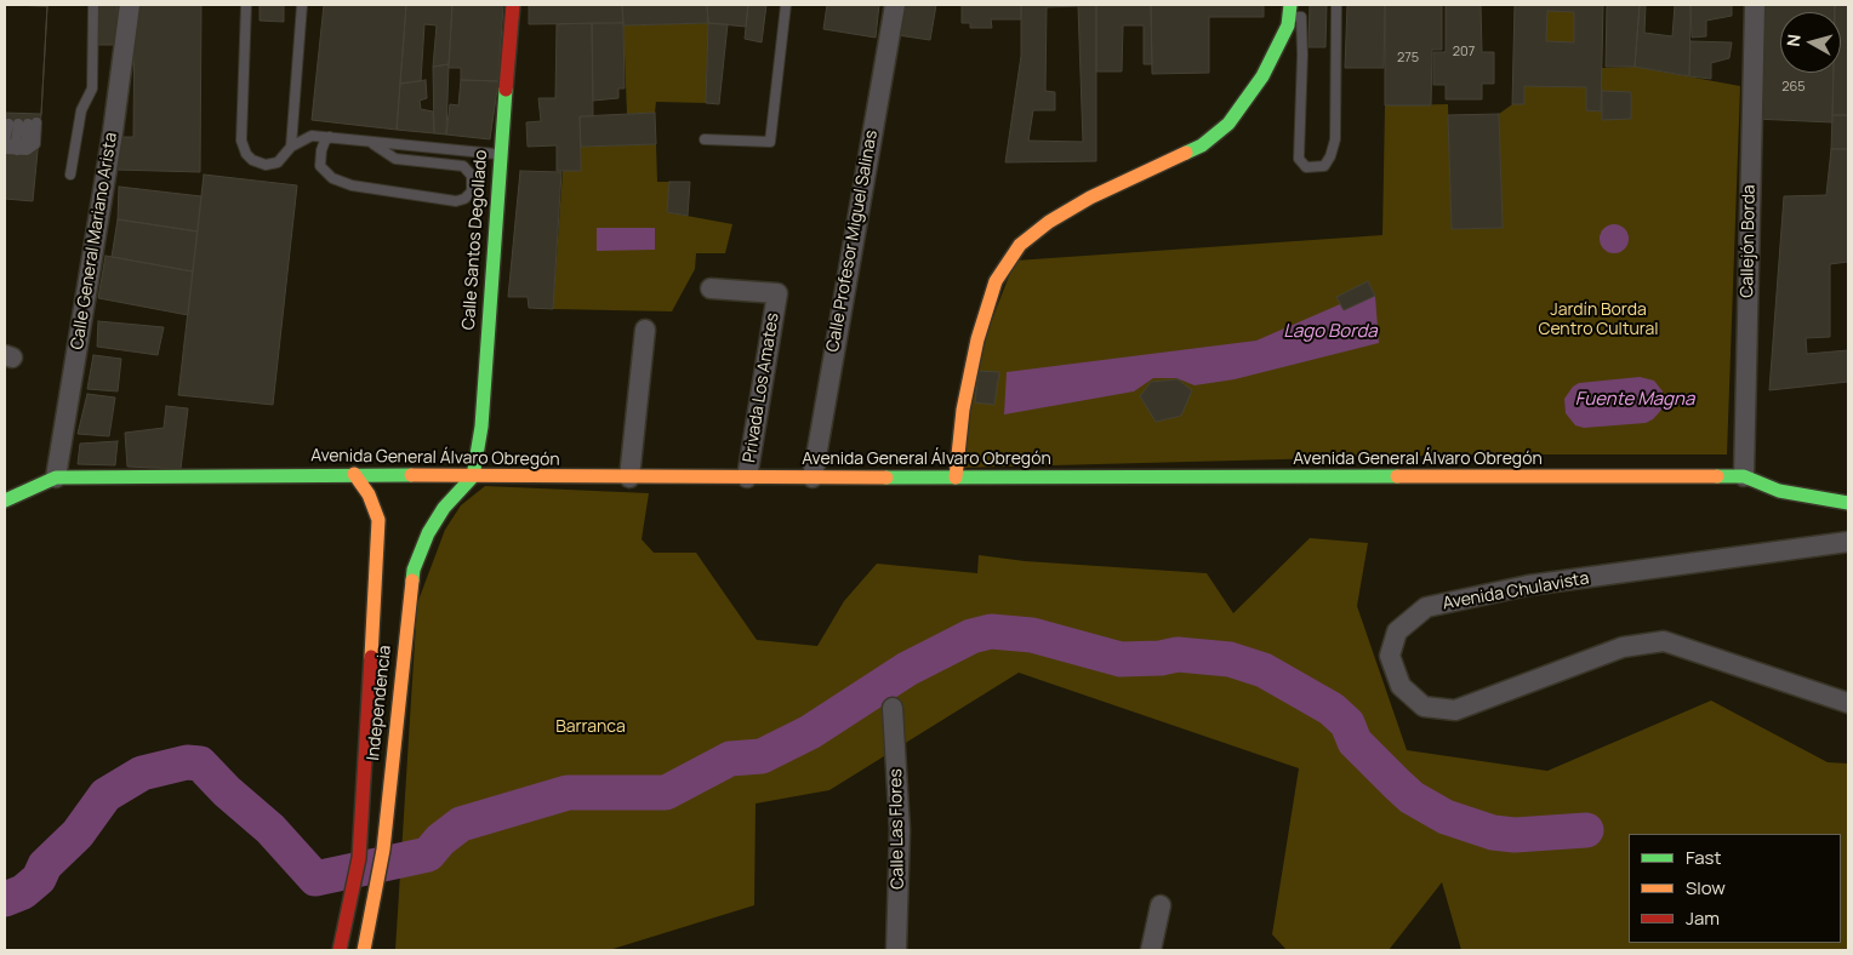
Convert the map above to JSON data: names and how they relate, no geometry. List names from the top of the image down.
{
  "streets": {
    "street": [
      "Calle Santos Degollado",
      "Calle General Mariano Arista",
      "Calle Profesor Miguel Salinas",
      "Callejón Borda",
      "Privada Los Amates",
      "Avenida General Álvaro Obregón",
      "Avenida Chulavista",
      "Independencia",
      "Calle Las Flores"
    ]
  },
  "crossings": [
    ["Calle Santos Degollado", "Avenida General Álvaro Obregón"],
    ["Calle Santos Degollado", "Independencia"],
    ["Calle General Mariano Arista", "Avenida General Álvaro Obregón"],
    ["Calle Profesor Miguel Salinas", "Avenida General Álvaro Obregón"],
    ["Callejón Borda", "Avenida General Álvaro Obregón"],
    ["Privada Los Amates", "Avenida General Álvaro Obregón"],
    ["Avenida General Álvaro Obregón", "Independencia"]
  ],
  "water": ["Lago Borda", "Fuente Magna"],
  "parks": ["Jardín Borda Centro Cultural", "Barranca"],
  "house_numbers": ["207", "275", "265"],
  "legend": ["Fast", "Slow", "Jam"],
  "north": "left"
}
